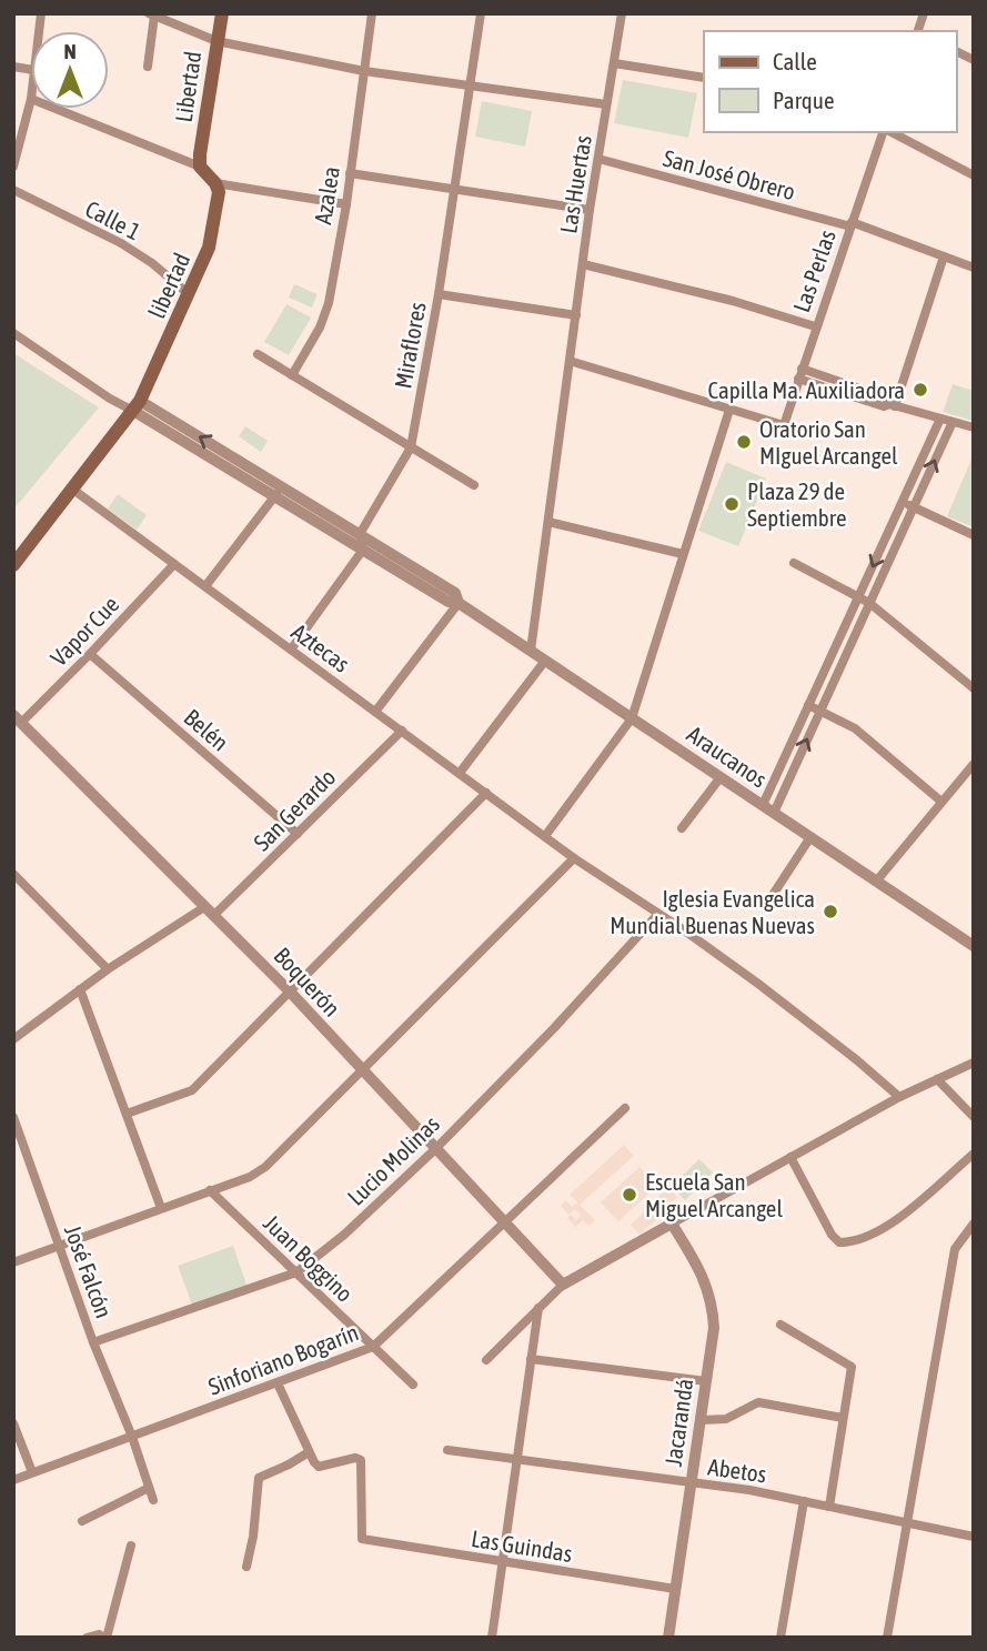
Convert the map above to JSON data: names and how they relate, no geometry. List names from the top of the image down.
{
  "streets": {
    "main road": ["Libertad", "libertad"],
    "street": [
      "San José Obrero",
      "Las Huertas",
      "Azalea",
      "Calle 1",
      "Las Perlas",
      "Miraflores",
      "Vapor Cue",
      "Aztecas",
      "Belén",
      "Araucanos",
      "San Gerardo",
      "Boquerón",
      "Lucio Molinas",
      "Juan Boggino",
      "José Falcón",
      "Sinforiano Bogarín",
      "Jacarandá",
      "Abetos",
      "Las Guindas"
    ]
  },
  "crossings": [
    ["San José Obrero", "Las Huertas"],
    ["San José Obrero", "Las Perlas"],
    ["Las Huertas", "Araucanos"],
    ["Calle 1", "libertad"],
    ["libertad", "Aztecas"],
    ["libertad", "Araucanos"],
    ["Miraflores", "Araucanos"],
    ["Vapor Cue", "Aztecas"],
    ["Vapor Cue", "Belén"],
    ["Vapor Cue", "Boquerón"],
    ["Aztecas", "San Gerardo"],
    ["Aztecas", "Lucio Molinas"],
    ["Belén", "San Gerardo"],
    ["San Gerardo", "Boquerón"],
    ["Boquerón", "Lucio Molinas"],
    ["Boquerón", "Sinforiano Bogarín"],
    ["Lucio Molinas", "Juan Boggino"],
    ["Lucio Molinas", "José Falcón"],
    ["Juan Boggino", "Sinforiano Bogarín"],
    ["José Falcón", "Sinforiano Bogarín"],
    ["Jacarandá", "Abetos"],
    ["Jacarandá", "Las Guindas"]
  ],
  "places": [
    "Capilla Ma. Auxiliadora",
    "Oratorio San MIguel Arcangel",
    "Plaza 29 de Septiembre",
    "Iglesia Evangelica Mundial Buenas Nuevas",
    "Escuela San Miguel Arcangel"
  ],
  "legend": ["Calle", "Parque"],
  "north": "top"
}
